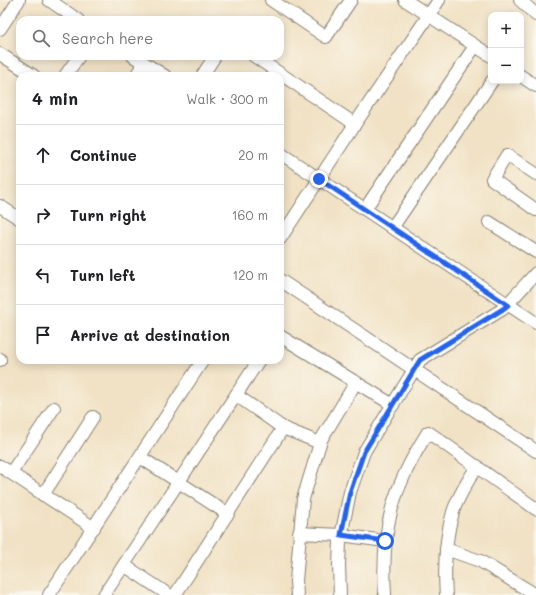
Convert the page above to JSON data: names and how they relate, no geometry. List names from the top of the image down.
{
  "page": {
    "map_buttons": ["+", "−"],
    "search": "Search here",
    "heading": ["4 min", "Walk · 300 m"],
    "list": [
      ["Continue", "20 m"],
      ["Turn right", "160 m"],
      ["Turn left", "120 m"],
      "Arrive at destination"
    ]
  }
}
